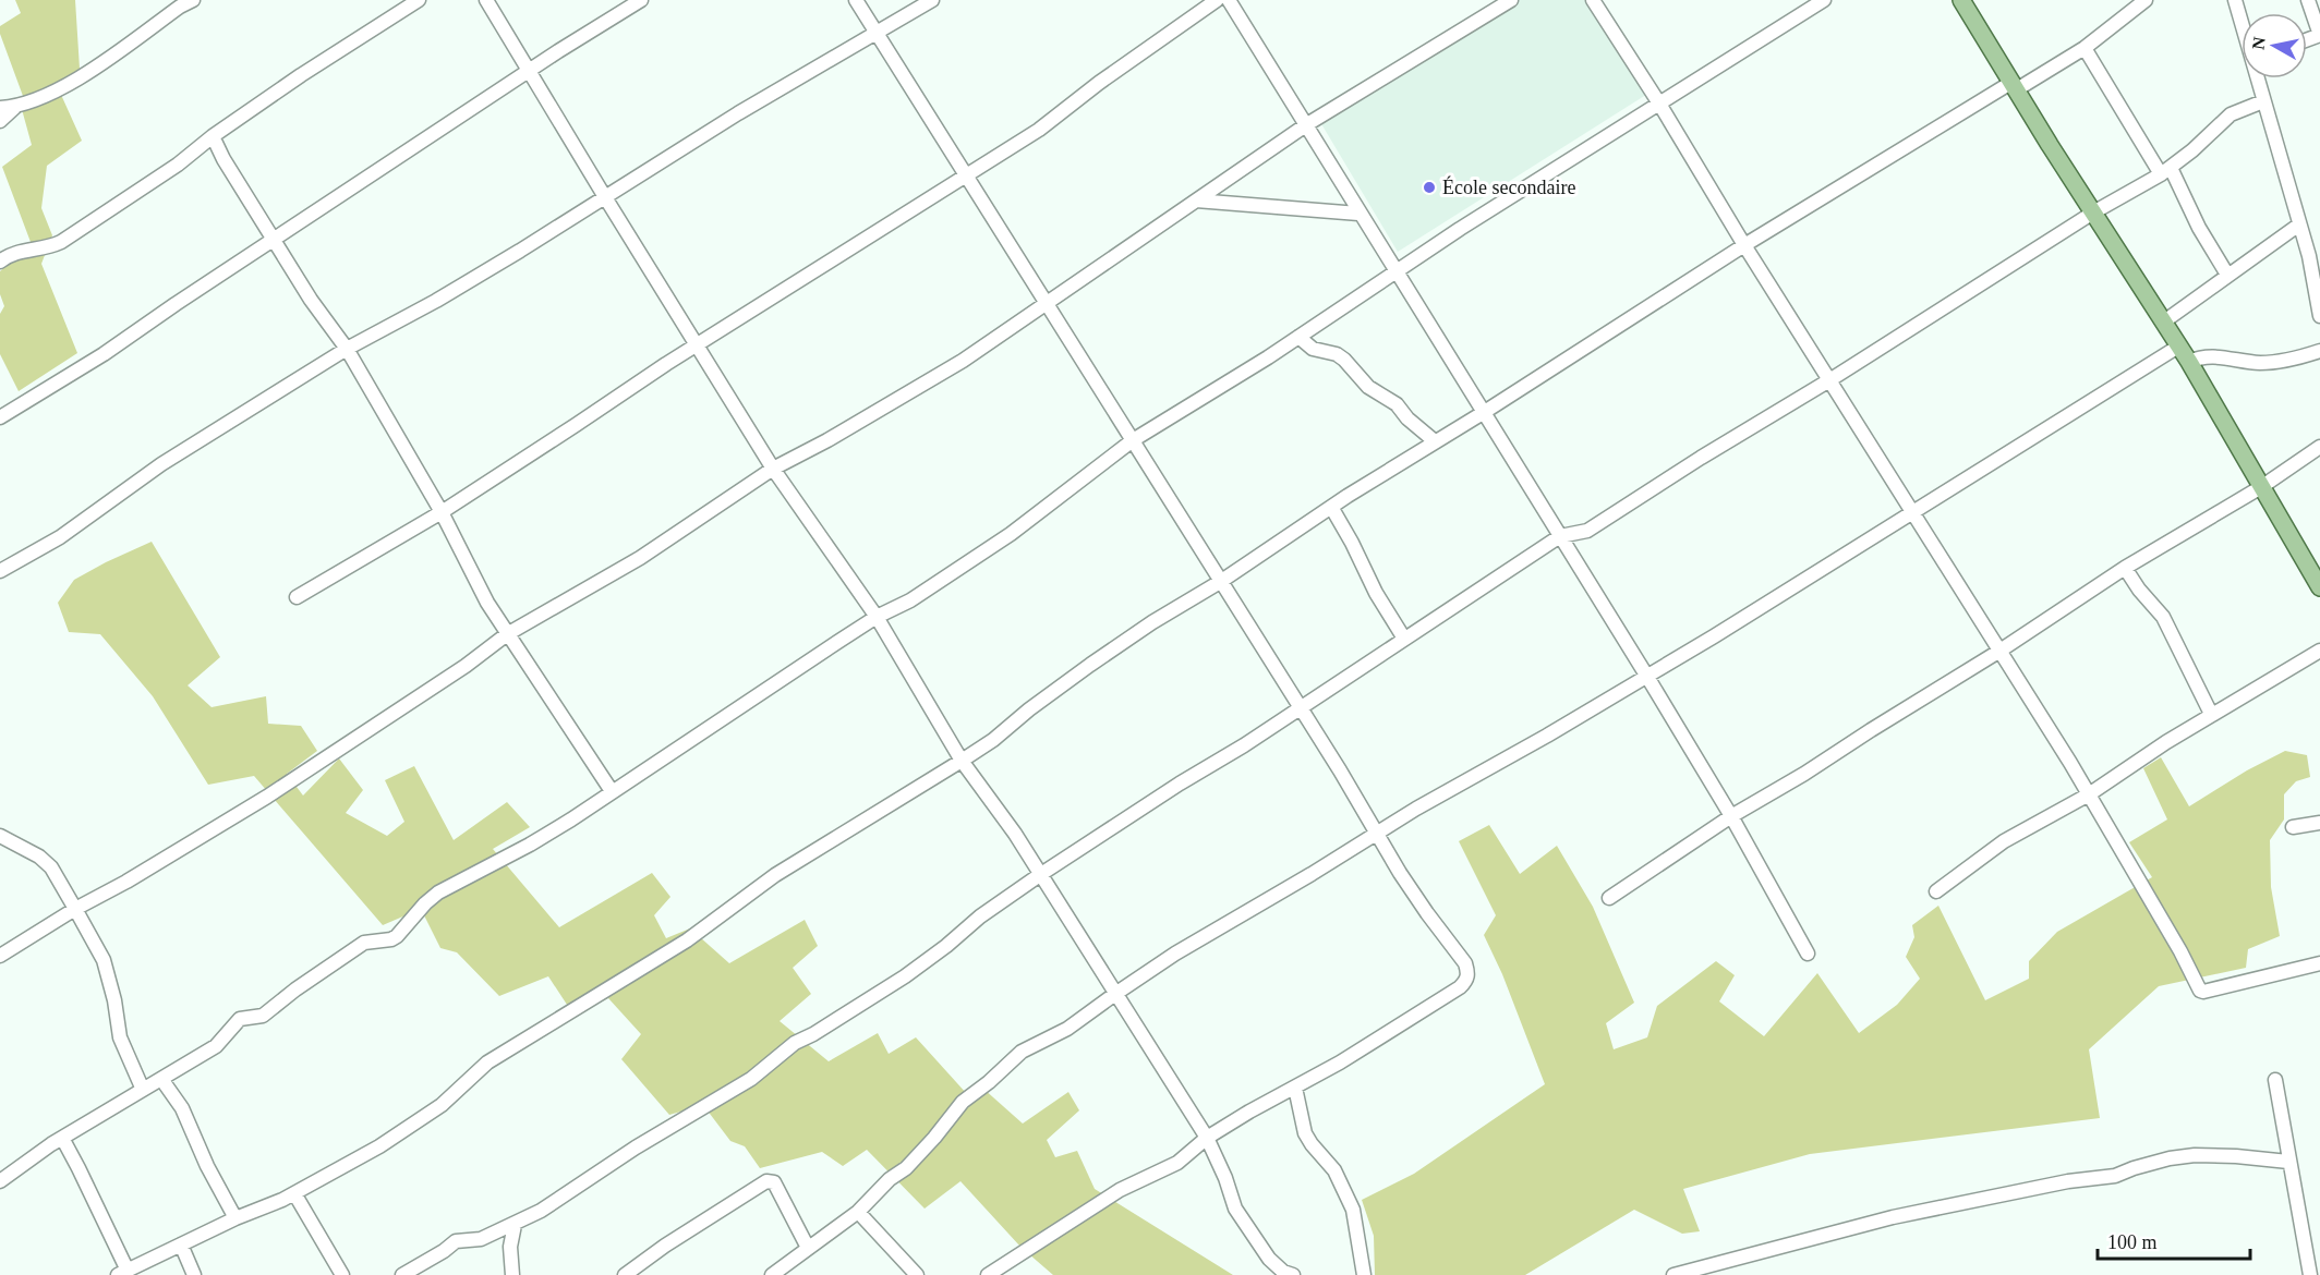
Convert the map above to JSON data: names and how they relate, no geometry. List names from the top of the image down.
{
  "places": ["École secondaire"],
  "scale_bar": "100 m",
  "north": "left"
}
